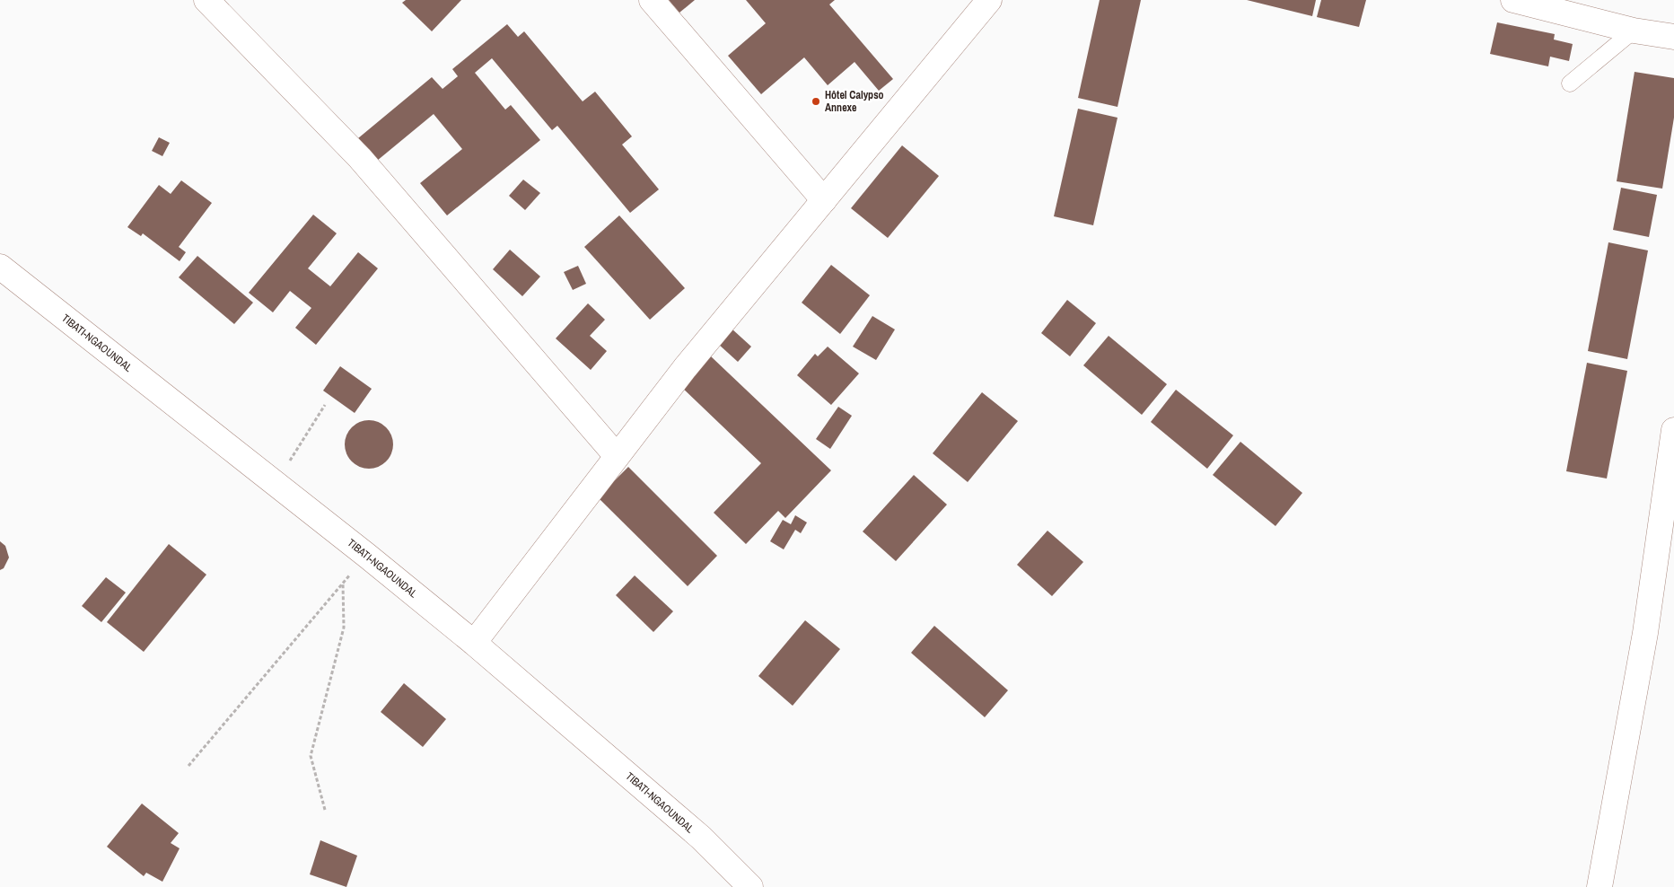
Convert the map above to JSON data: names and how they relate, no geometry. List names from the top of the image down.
{
  "streets": {
    "main road": ["TIBATI-NGAOUNDAL"]
  },
  "places": ["Hôtel Calypso Annexe"]
}
